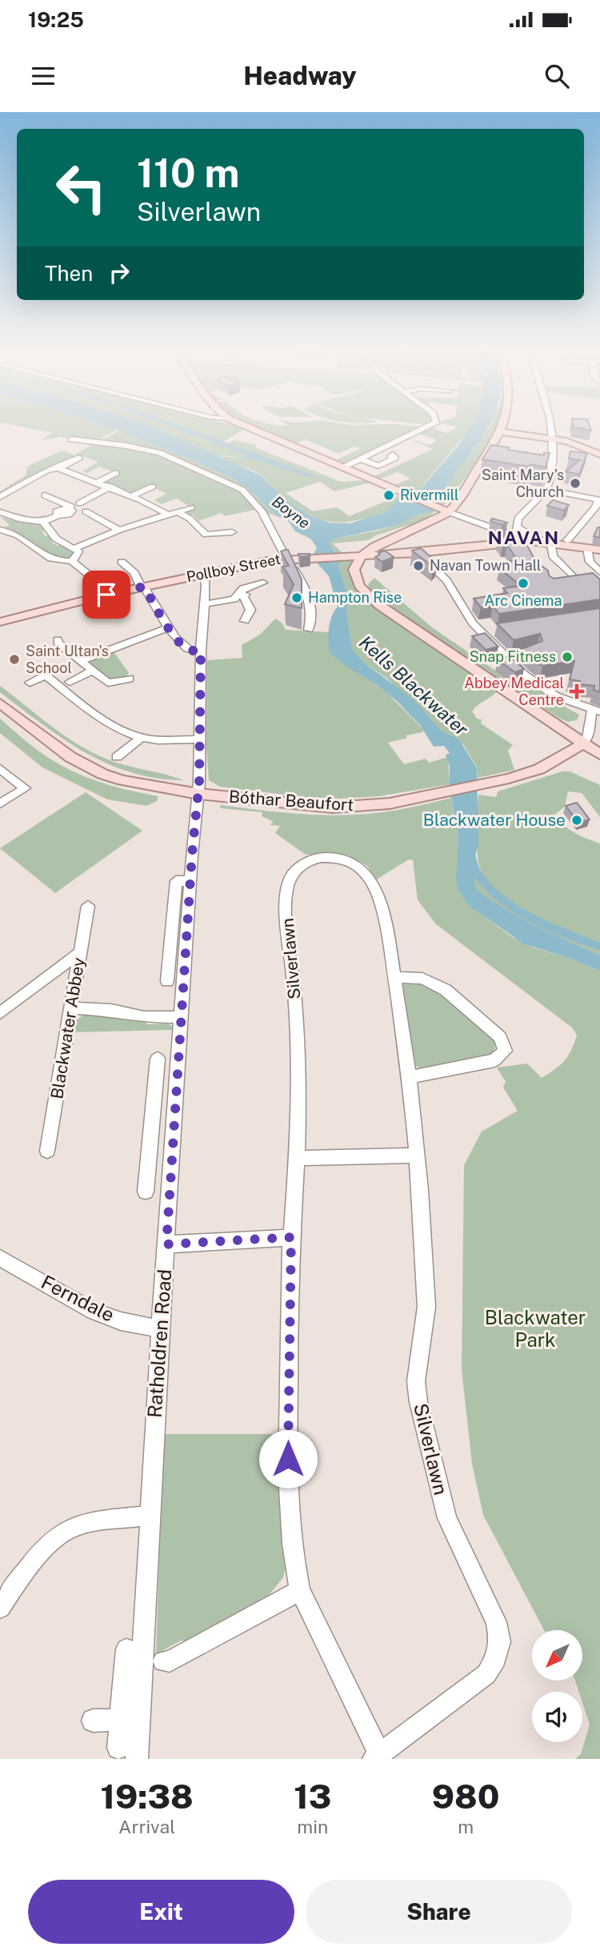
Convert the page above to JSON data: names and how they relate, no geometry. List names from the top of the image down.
{
  "streets": {
    "main road": ["Pollboy Street", "Bóthar Beaufort"],
    "street": [
      "Silverlawn",
      "Blackwater Abbey",
      "Ferndale",
      "Ratholdren Road"
    ]
  },
  "crossings": [
    ["Bóthar Beaufort", "Ratholdren Road"],
    ["Ferndale", "Ratholdren Road"]
  ],
  "districts": ["NAVAN"],
  "water": ["Boyne", "Kells Blackwater"],
  "parks": ["Blackwater Park"],
  "places": {
    "other": [
      "Saint Mary's Church",
      "Rivermill",
      "Navan Town Hall",
      "Arc Cinema",
      "Hampton Rise",
      "Snap Fitness",
      "Saint Ultan's School",
      "Blackwater House"
    ],
    "health": ["Abbey Medical Centre"]
  },
  "north": "bottom left",
  "page": {
    "status": "19:25",
    "header": "Headway",
    "turn": ["110 m", "Silverlawn"],
    "then": "Then",
    "eta": [
      "19:38",
      "Arrival",
      "13",
      "min",
      "980",
      "m"
    ],
    "buttons": ["Exit", "Share"]
  }
}
